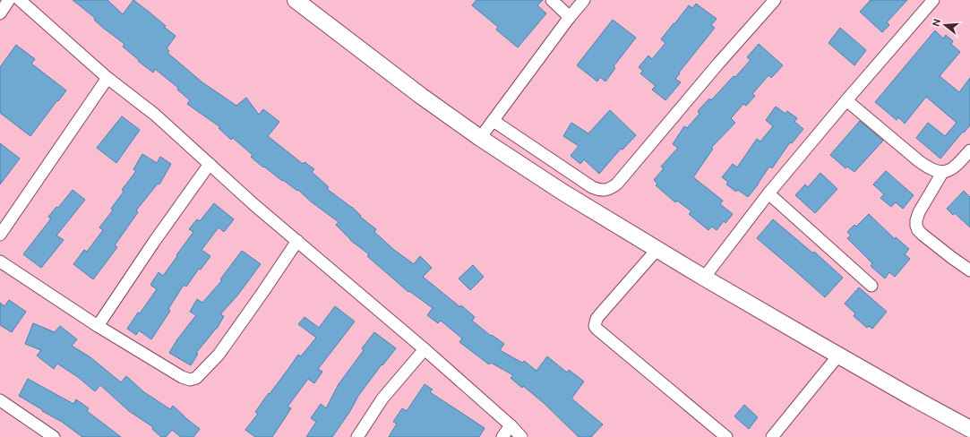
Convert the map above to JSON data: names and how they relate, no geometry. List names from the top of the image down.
{
  "north": "left"
}
